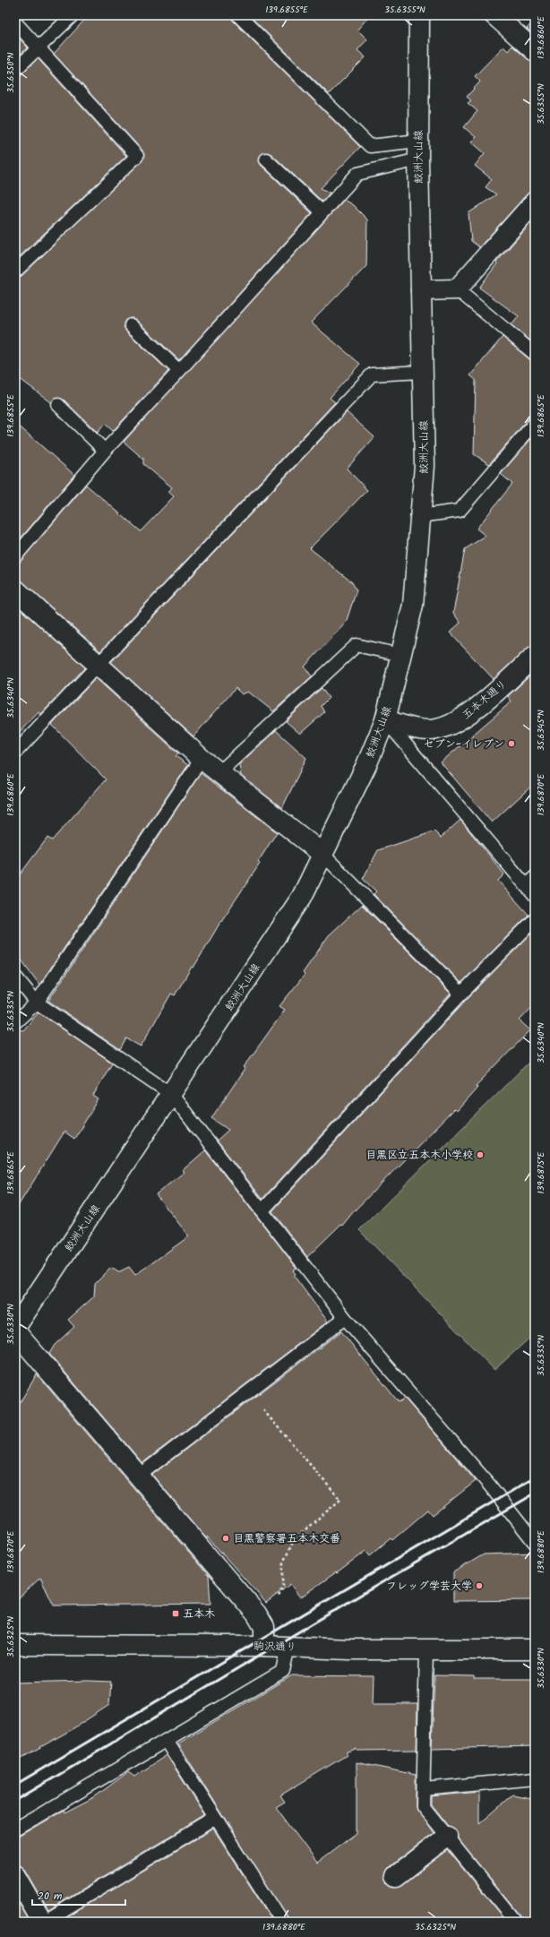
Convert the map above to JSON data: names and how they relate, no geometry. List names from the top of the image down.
{
  "streets": {
    "main road": ["鮫洲大山線", "五本木通り", "駒沢通り"]
  },
  "crossings": [
    ["鮫洲大山線", "五本木通り"]
  ],
  "places": {
    "other": [
      "セブン-イレブン",
      "目黒区立五本木小学校",
      "目黒警察署五本木交番",
      "フレッグ学芸大学"
    ],
    "transit": ["五本木"]
  },
  "scale_bar": "20 m",
  "coordinates": [
    "139.6855°E",
    "35.6355°N",
    "139.6860°E",
    "35.6350°N",
    "139.6865°E",
    "35.6340°N",
    "35.6345°N",
    "139.6870°E",
    "35.6335°N",
    "139.6875°E",
    "35.6330°N",
    "139.6880°E",
    "35.6325°N"
  ]
}
